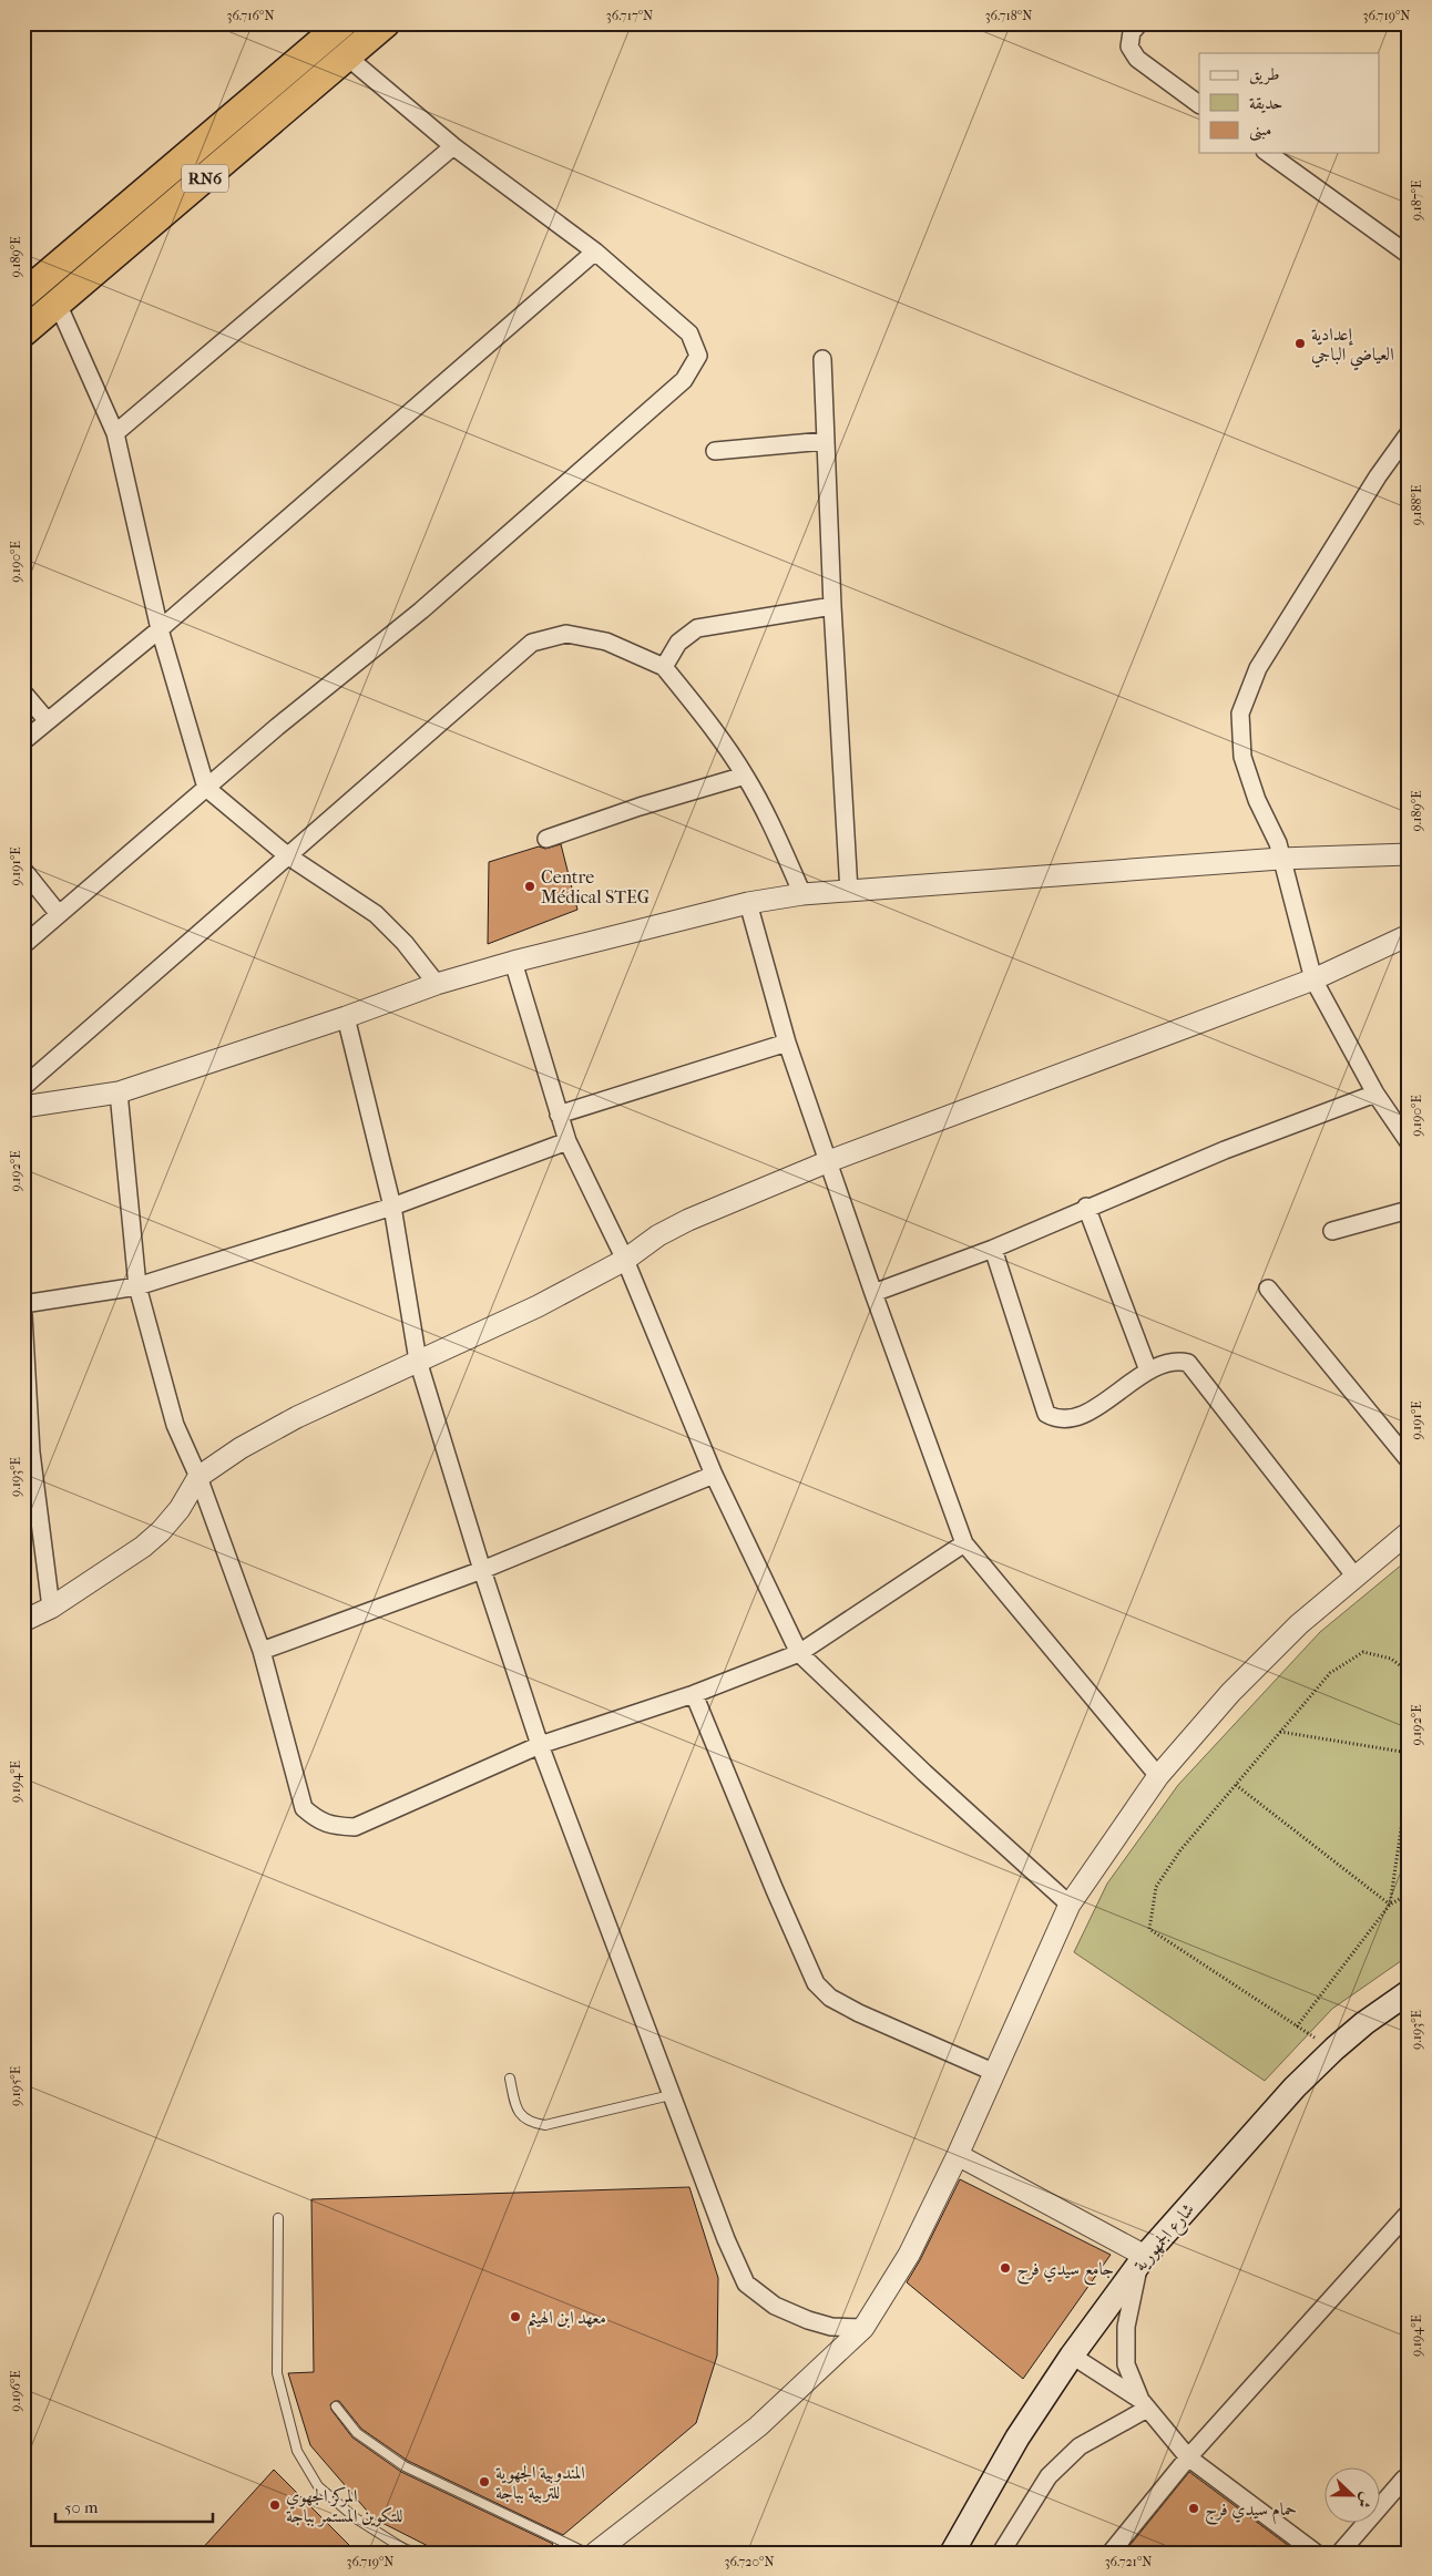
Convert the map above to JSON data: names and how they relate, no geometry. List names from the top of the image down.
{
  "streets": {
    "highway": ["RN6"],
    "main road": ["شارع الجمهورية"]
  },
  "places": [
    "إعدادية العياضي الباجي",
    "Centre Médical STEG",
    "جامع سيدي فرج",
    "معهد ابن الهيثم",
    "المندوبية الجهوية للتربية بباجة",
    "المركز الجهوي للتكوين المستمر بباجة",
    "حمام سيدي فرج"
  ],
  "legend": ["طريق", "حديقة", "مبنى"],
  "scale_bar": "50 m",
  "north": "right",
  "coordinates": [
    "36.716°N",
    "36.717°N",
    "36.718°N",
    "36.719°N",
    "9.187°E",
    "9.189°E",
    "9.188°E",
    "9.190°E",
    "9.191°E",
    "9.192°E",
    "9.193°E",
    "9.194°E",
    "9.195°E",
    "9.196°E",
    "36.720°N",
    "36.721°N"
  ]
}
